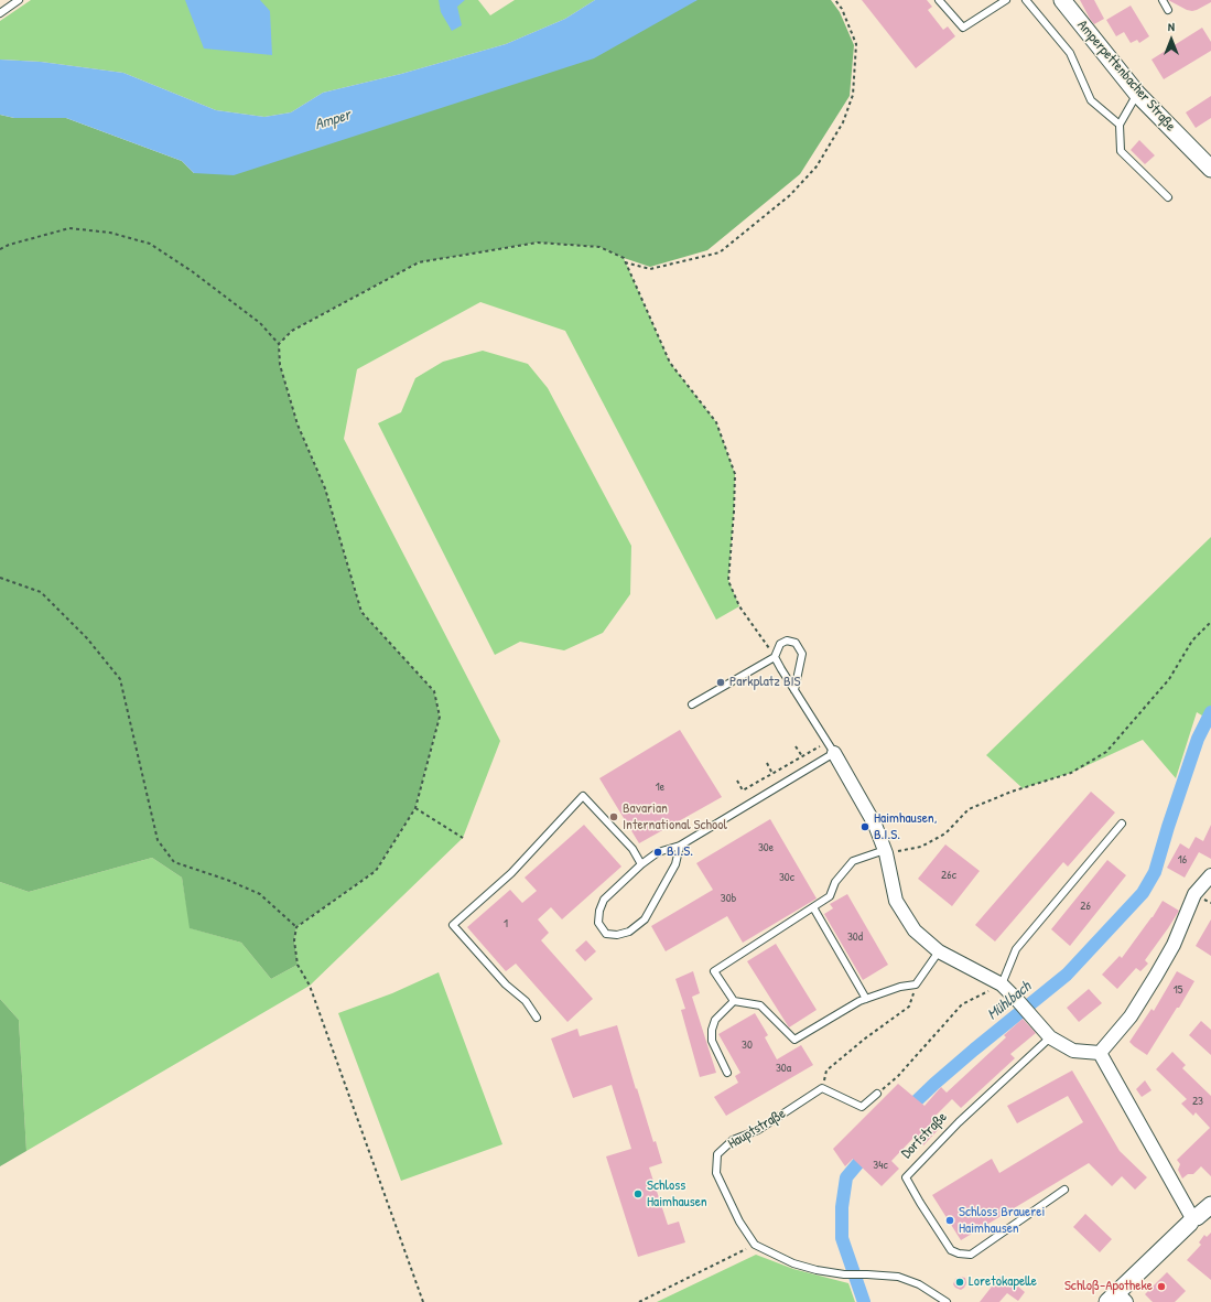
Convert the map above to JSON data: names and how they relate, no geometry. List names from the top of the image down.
{
  "streets": {
    "street": ["Amperpettenbacher Straße"],
    "lane": ["Hauptstraße", "Dorfstraße"]
  },
  "water": ["Amper", "Mühlbach"],
  "places": [
    "Parkplatz BIS",
    "Bavarian International School",
    "Haimhausen, B.I.S.",
    "B.I.S.",
    "Schloss Haimhausen",
    "Schloss Brauerei Haimhausen",
    "Loretokapelle",
    "Schloß-Apotheke"
  ],
  "house_numbers": [
    "1e",
    "30e",
    "16",
    "26c",
    "30c",
    "30b",
    "26",
    "1",
    "30d",
    "15",
    "30",
    "30a",
    "23",
    "34c"
  ],
  "north": "top"
}
